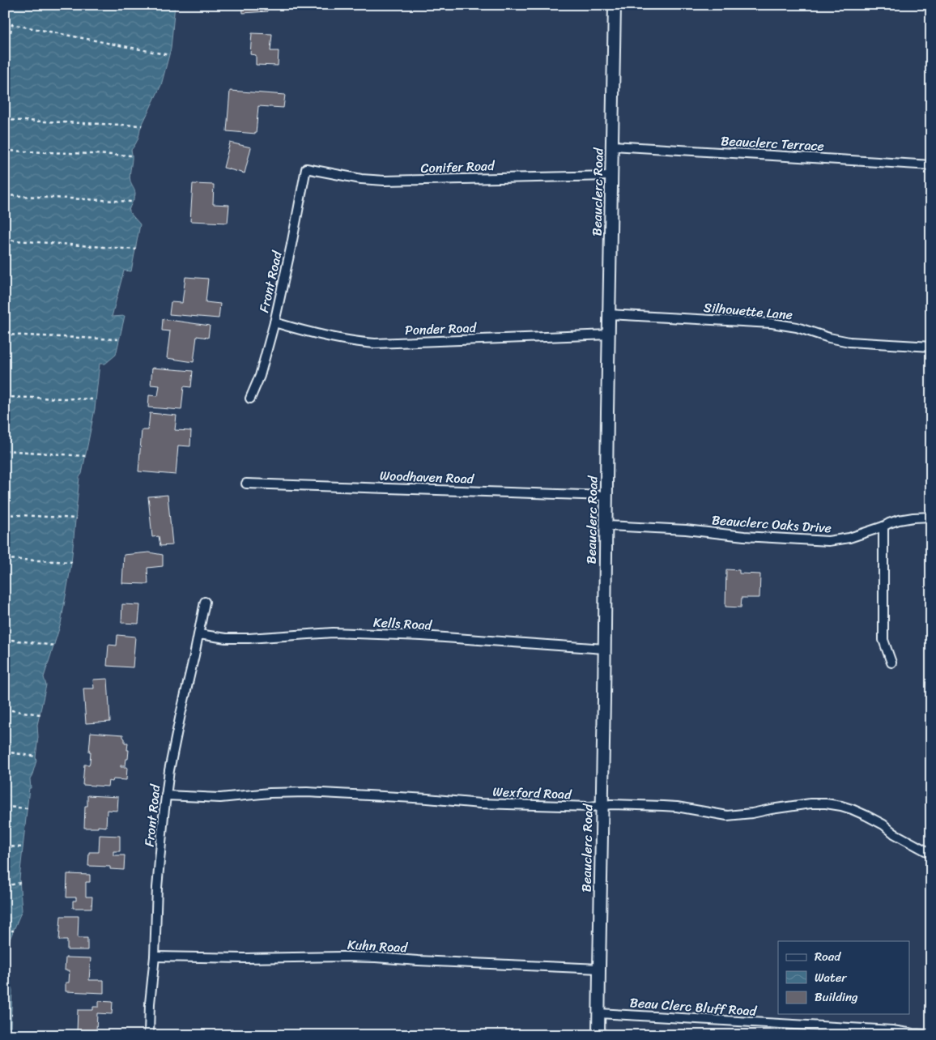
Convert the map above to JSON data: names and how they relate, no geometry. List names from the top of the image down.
{
  "streets": {
    "street": [
      "Beauclerc Terrace",
      "Conifer Road",
      "Beauclerc Road",
      "Front Road",
      "Silhouette Lane",
      "Ponder Road",
      "Woodhaven Road",
      "Beauclerc Oaks Drive",
      "Kells Road",
      "Wexford Road",
      "Kuhn Road",
      "Beau Clerc Bluff Road"
    ]
  },
  "crossings": [
    ["Beauclerc Terrace", "Beauclerc Road"],
    ["Conifer Road", "Beauclerc Road"],
    ["Conifer Road", "Front Road"],
    ["Beauclerc Road", "Silhouette Lane"],
    ["Beauclerc Road", "Ponder Road"],
    ["Beauclerc Road", "Woodhaven Road"],
    ["Beauclerc Road", "Beauclerc Oaks Drive"],
    ["Beauclerc Road", "Kells Road"],
    ["Beauclerc Road", "Wexford Road"],
    ["Beauclerc Road", "Kuhn Road"],
    ["Beauclerc Road", "Beau Clerc Bluff Road"],
    ["Front Road", "Ponder Road"],
    ["Front Road", "Kells Road"],
    ["Front Road", "Wexford Road"],
    ["Front Road", "Kuhn Road"]
  ],
  "legend": ["Road", "Water", "Building"]
}
